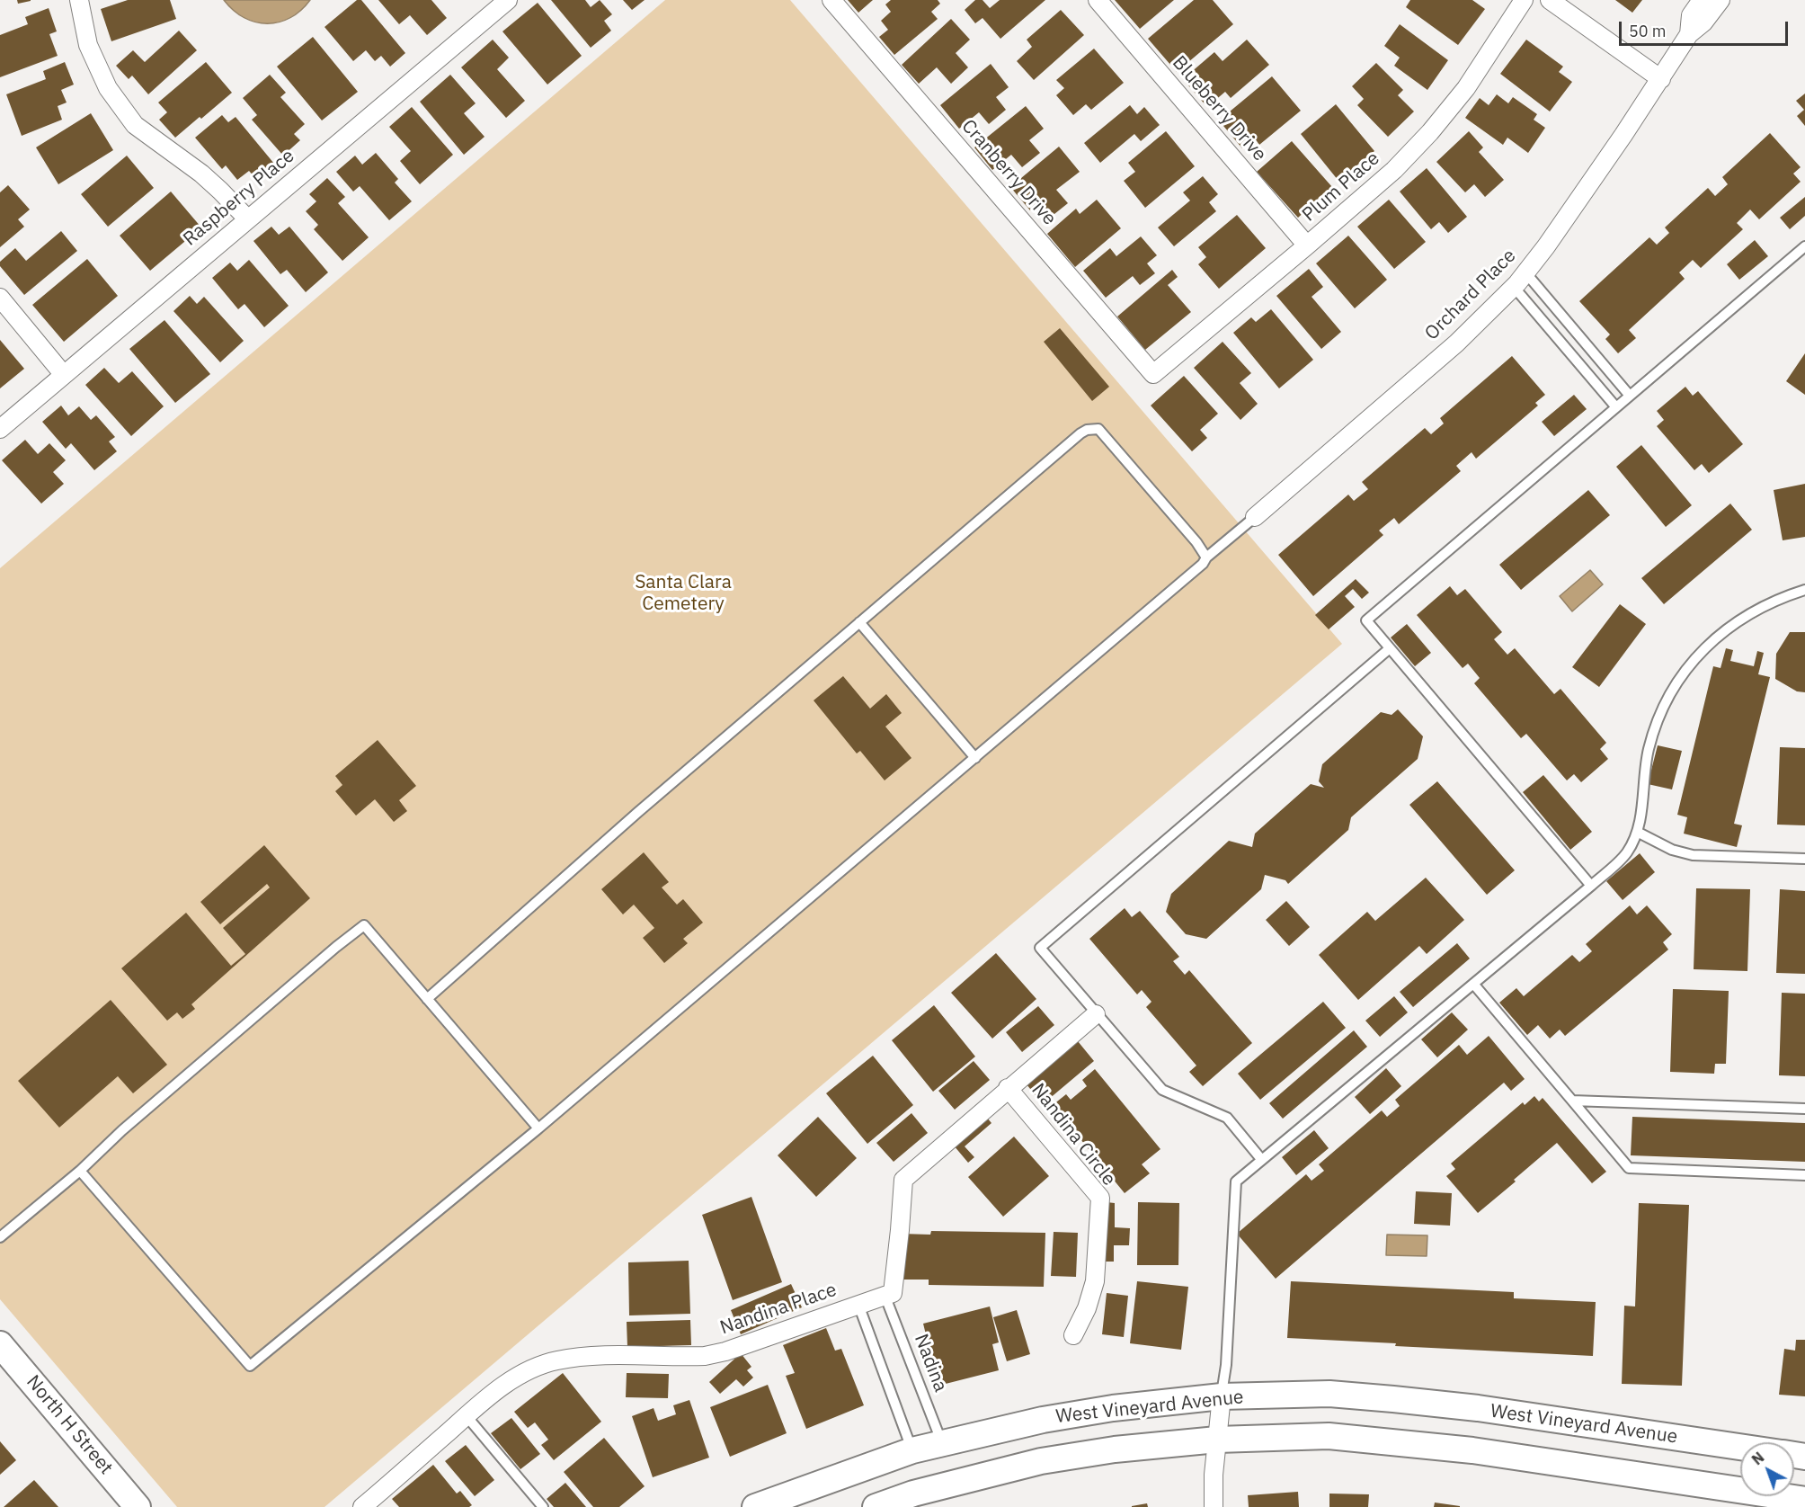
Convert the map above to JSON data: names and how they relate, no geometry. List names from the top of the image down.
{
  "streets": {
    "main road": ["West Vineyard Avenue", "North H Street"],
    "street": [
      "Blueberry Drive",
      "Cranberry Drive",
      "Plum Place",
      "Raspberry Place",
      "Orchard Place",
      "Nandina Circle",
      "Nandina Place"
    ],
    "lane": ["Nadina"]
  },
  "crossings": [
    ["Blueberry Drive", "Plum Place"],
    ["Cranberry Drive", "Plum Place"],
    ["Nandina Place", "Nadina"],
    ["Nadina", "West Vineyard Avenue"]
  ],
  "parks": ["Santa Clara Cemetery"],
  "scale_bar": "50 m",
  "north": "top left"
}
